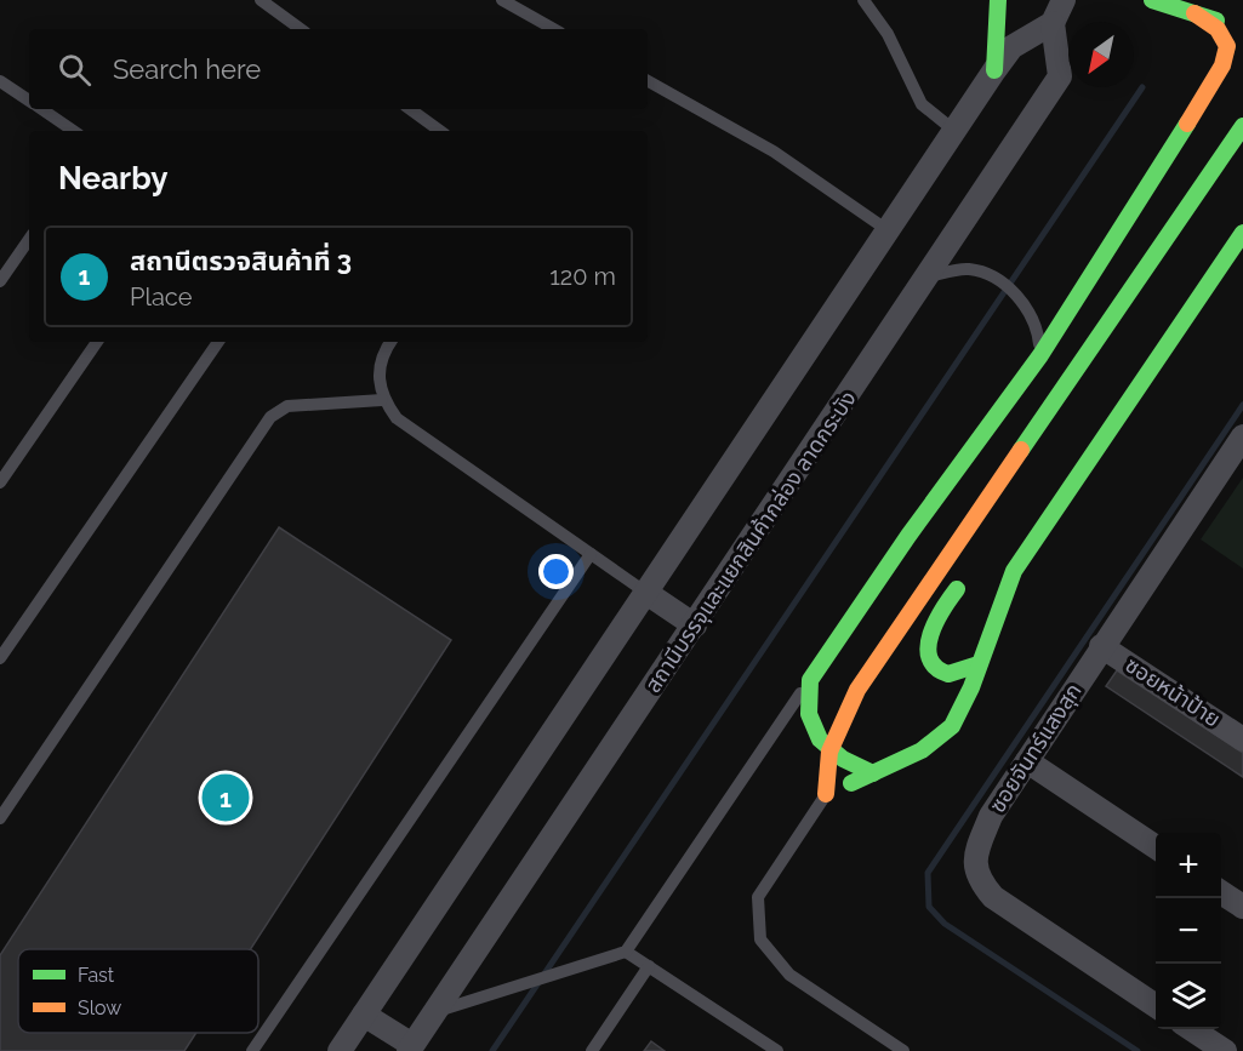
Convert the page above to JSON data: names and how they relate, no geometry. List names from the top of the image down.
{
  "streets": {
    "street": ["สถานีบรรจุและแยกสินค้ากล่อง ลาดกระบัง", "ซอยหน้าป้าย", "ซอยจันทร์แสงสุก"]
  },
  "crossings": [
    ["ซอยหน้าป้าย", "ซอยจันทร์แสงสุก"]
  ],
  "legend": ["Fast", "Slow"],
  "north": "bottom left",
  "page": {
    "search": "Search here",
    "heading": "Nearby",
    "list": [
      {
        "mark": "1",
        "name": "สถานีตรวจสินค้าที่ 3",
        "note": "Place",
        "value": "120 m"
      }
    ],
    "pins": "1",
    "map_buttons": ["+", "−"]
  }
}
